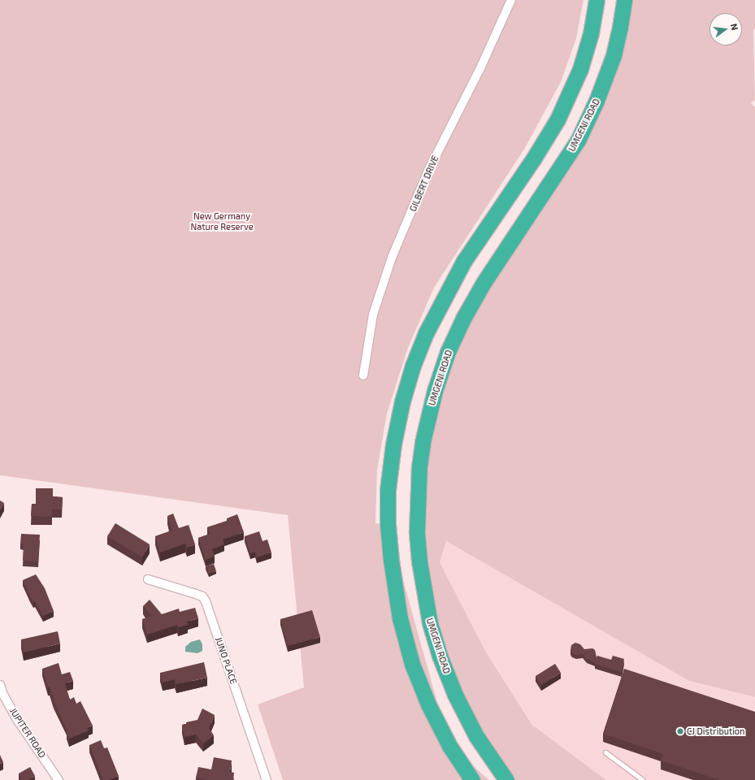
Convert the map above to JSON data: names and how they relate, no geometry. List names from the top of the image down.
{
  "streets": {
    "highway": ["UMGENI ROAD"],
    "street": ["GILBERT DRIVE", "JUNO PLACE", "JUPITER ROAD"]
  },
  "parks": ["New Germany Nature Reserve"],
  "places": ["CJ Distribution"],
  "north": "right"
}
